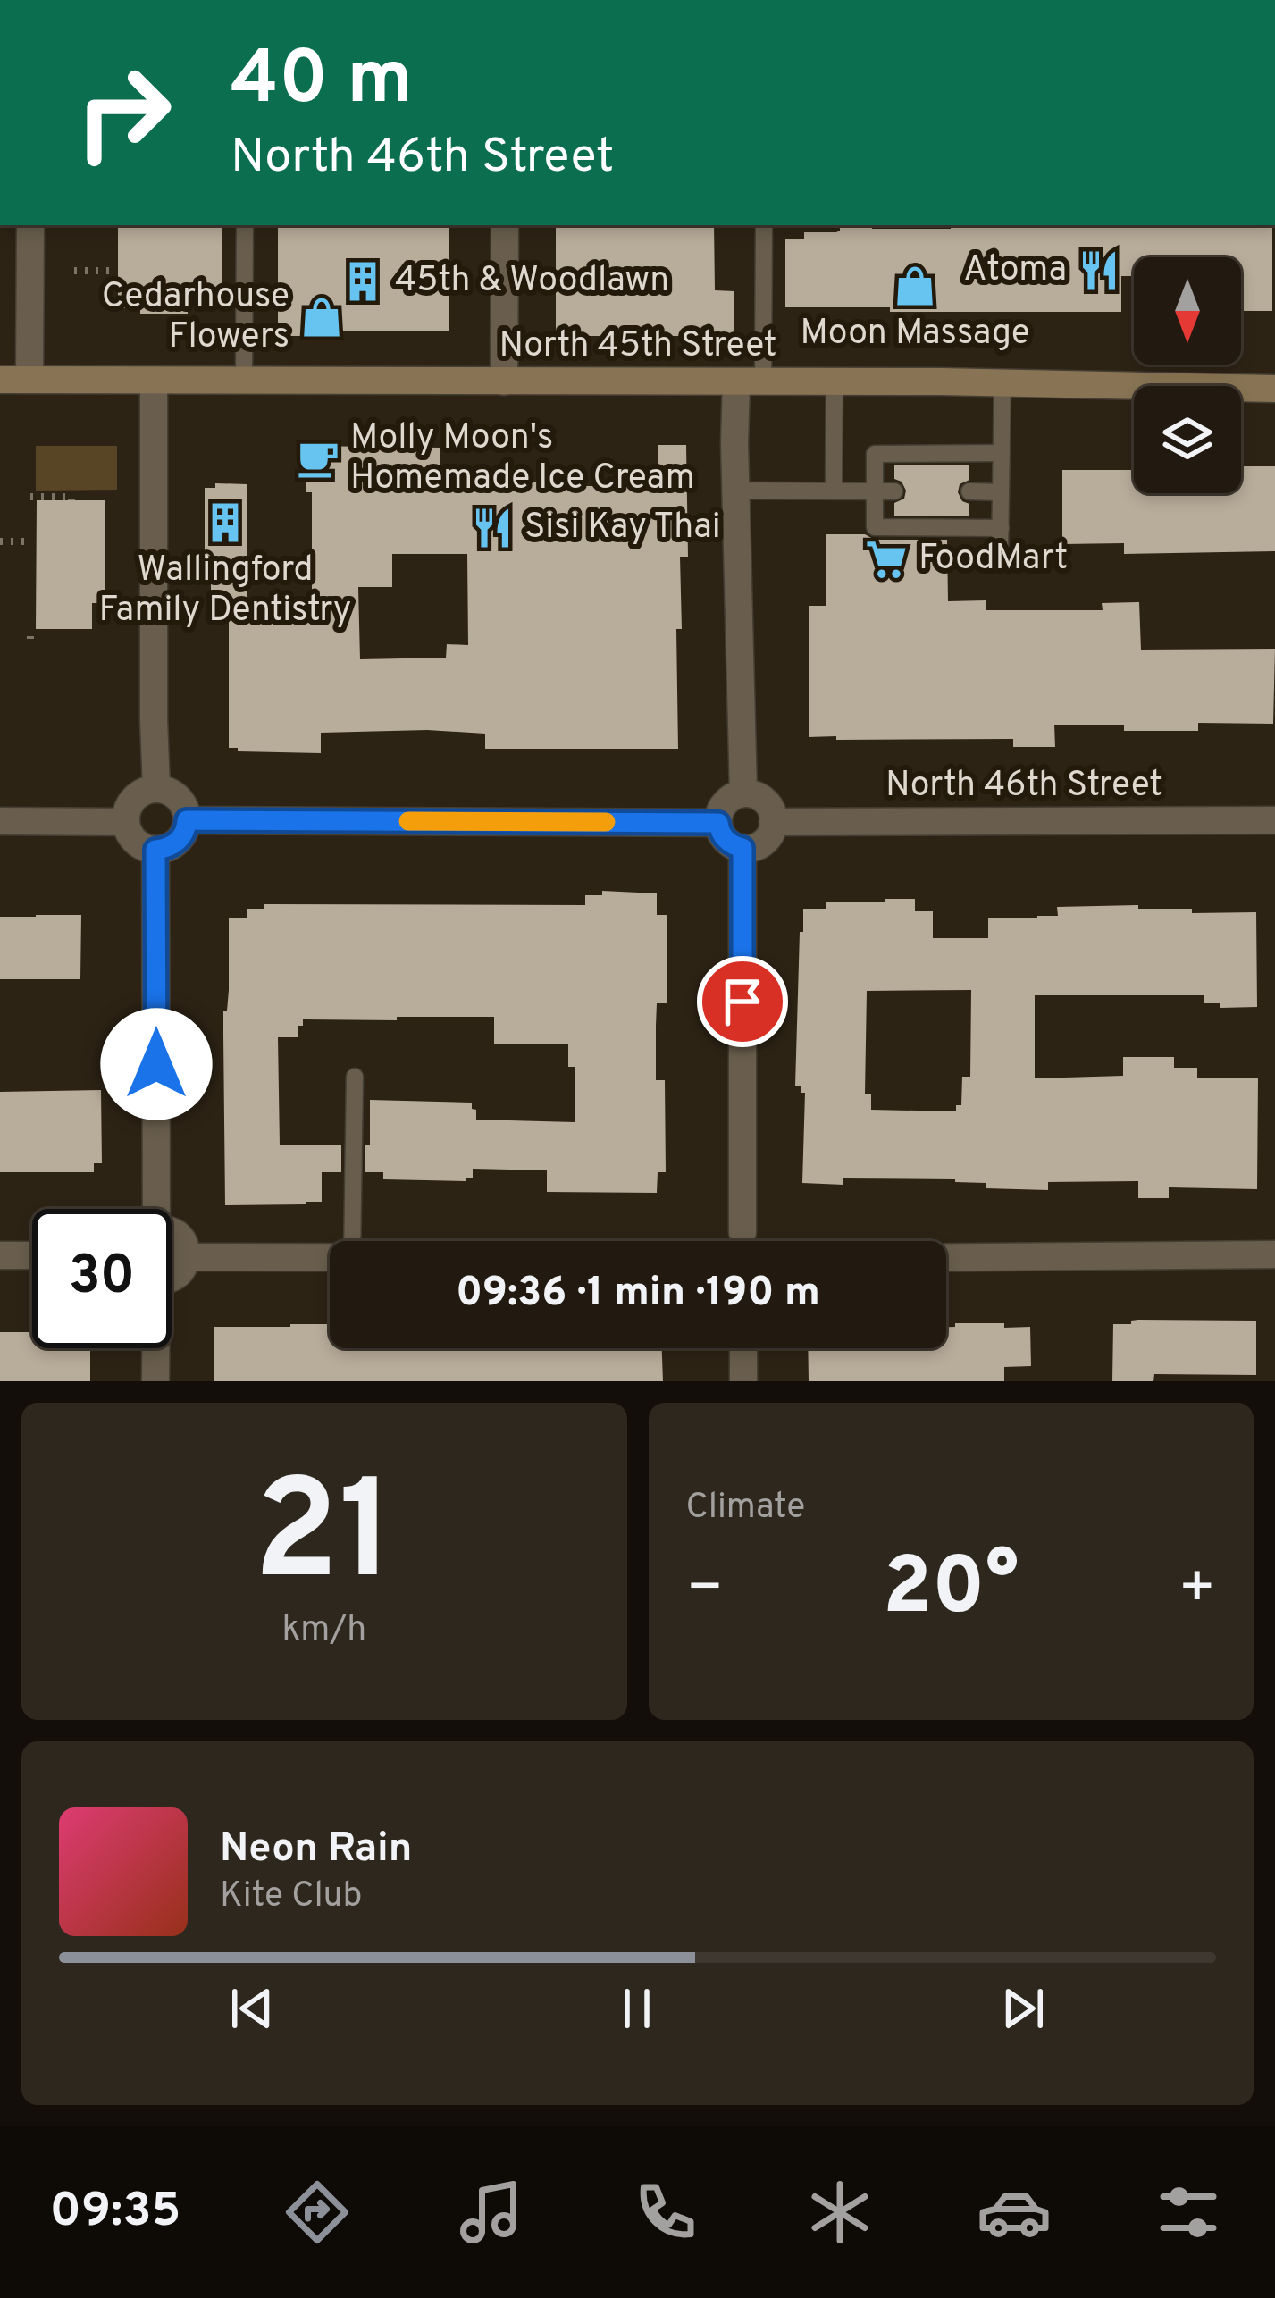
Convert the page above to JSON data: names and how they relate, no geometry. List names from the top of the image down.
{
  "streets": {
    "main road": ["North 45th Street"],
    "street": ["North 46th Street"]
  },
  "places": {
    "restaurant": ["Atoma", "Sisi Kay Thai"],
    "building": ["45th & Woodlawn", "Wallingford Family Dentistry"],
    "shop": ["Moon Massage", "Cedarhouse Flowers"],
    "cafe": ["Molly Moon's Homemade Ice Cream"],
    "supermarket": ["FoodMart"]
  },
  "north": "bottom",
  "page": {
    "turn": ["40 m", "North 46th Street"],
    "limit": "30",
    "trip": "09:36 · 1 min · 190 m",
    "tile": [
      ["21", "km/h"],
      "Climate"
    ],
    "heat": ["−", "20°", "+"],
    "song": ["Neon Rain", "Kite Club"],
    "tabs": "09:35"
  }
}
